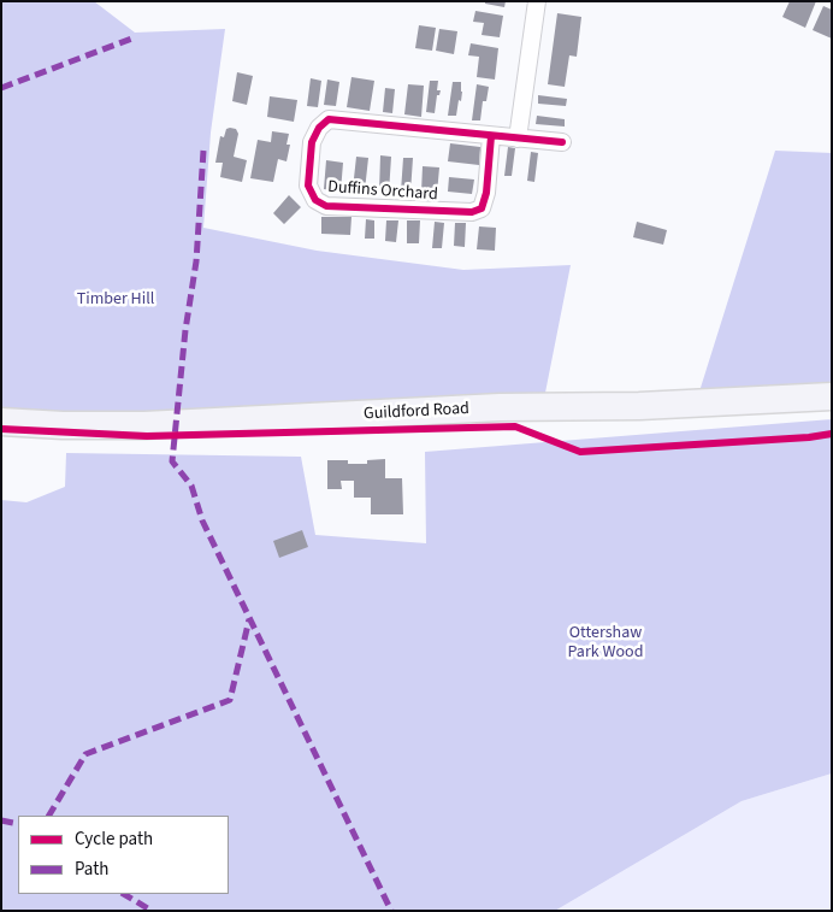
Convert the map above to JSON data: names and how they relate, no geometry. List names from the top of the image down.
{
  "streets": {
    "main road": ["Guildford Road"],
    "street": ["Duffins Orchard"]
  },
  "parks": ["Timber Hill", "Ottershaw Park Wood"],
  "legend": ["Cycle path", "Path"]
}
